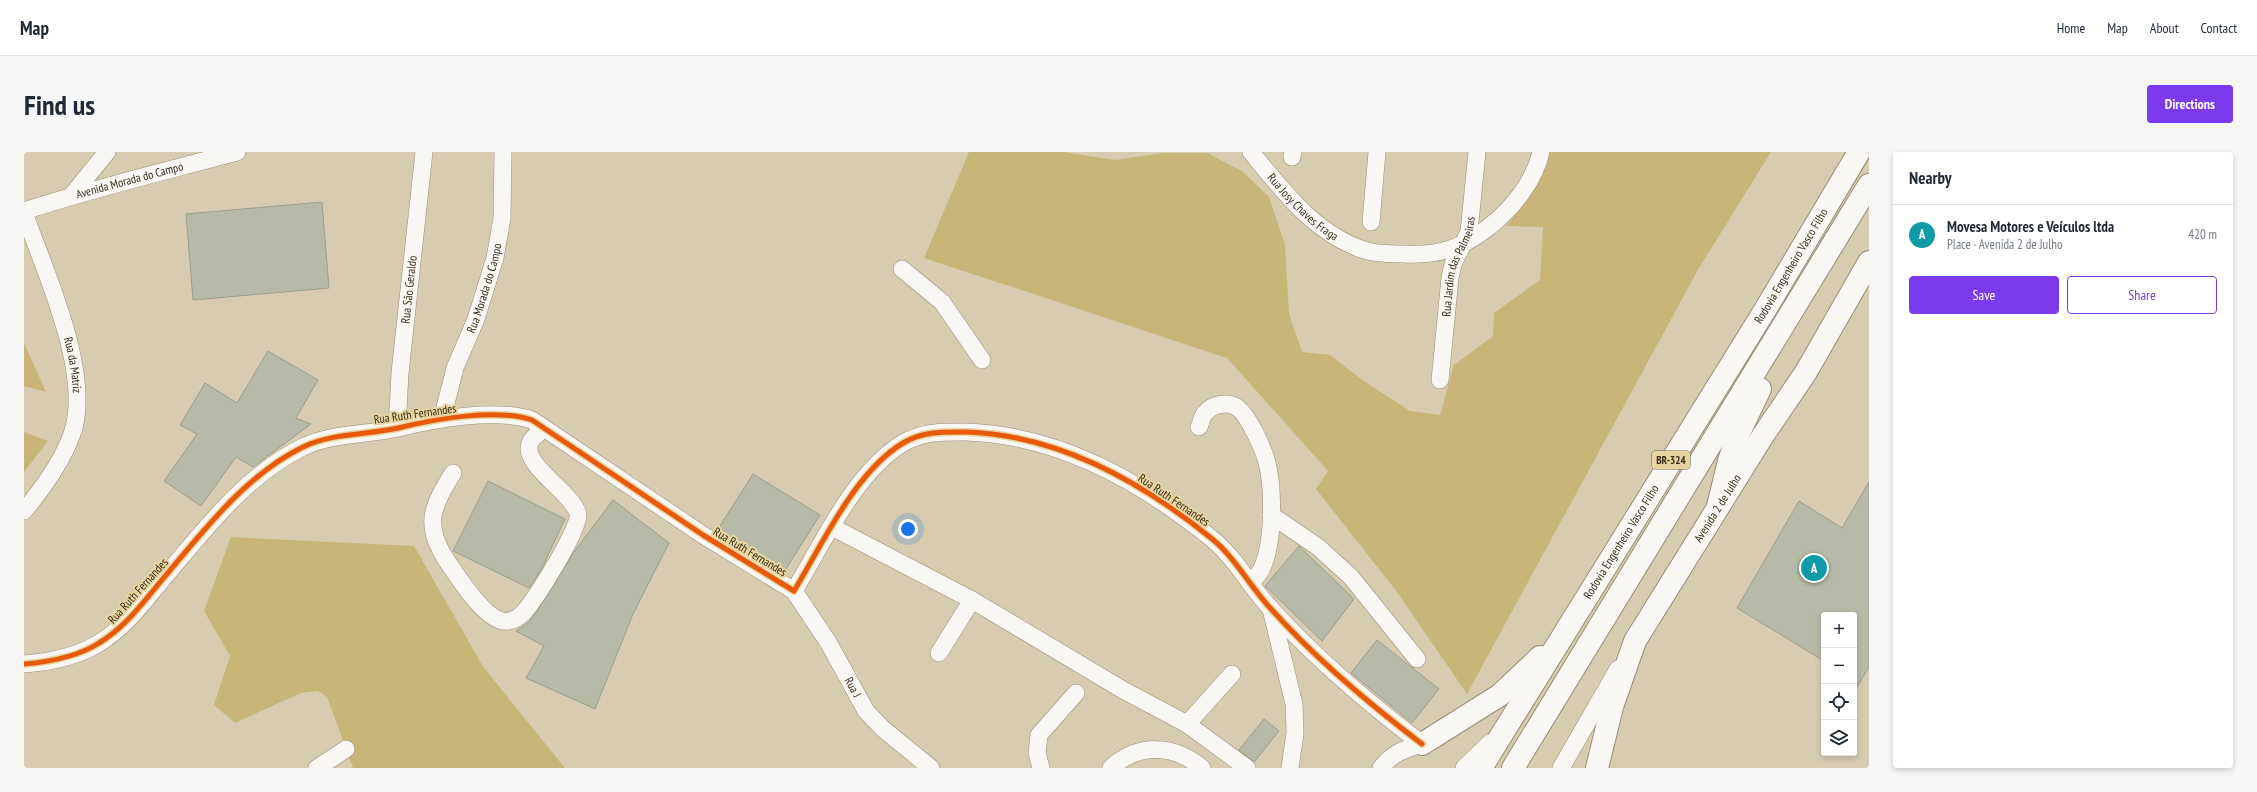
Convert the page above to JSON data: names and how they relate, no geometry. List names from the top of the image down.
{
  "streets": {
    "main road": ["Rodovia Engenheiro Vasco Filho", "BR-324", "Avenida 2 de Julho"],
    "street": [
      "Avenida Morada do Campo",
      "Rua Josy Chaves Fraga",
      "Rua Jardim das Palmeiras",
      "Rua Morada do Campo",
      "Rua São Geraldo",
      "Rua da Matriz",
      "Rua Ruth Fernandes",
      "Rua J"
    ]
  },
  "crossings": [
    ["Avenida Morada do Campo", "Rua da Matriz"],
    ["Rua Josy Chaves Fraga", "Rua Jardim das Palmeiras"],
    ["Rua Morada do Campo", "Rua Ruth Fernandes"],
    ["Rua São Geraldo", "Rua Ruth Fernandes"],
    ["Rua Ruth Fernandes", "Rua J"]
  ],
  "page": {
    "header": "Map",
    "nav": [
      "Home",
      "Map",
      "About",
      "Contact"
    ],
    "buttons": [
      "Directions",
      ["Save", "Share"]
    ],
    "title": "Find us",
    "heading": "Nearby",
    "list": [
      {
        "mark": "A",
        "name": "Movesa Motores e Veículos ltda",
        "note": "Place · Avenida 2 de Julho",
        "value": "420 m"
      }
    ],
    "pins": "A",
    "map_buttons": ["+", "−"]
  }
}
